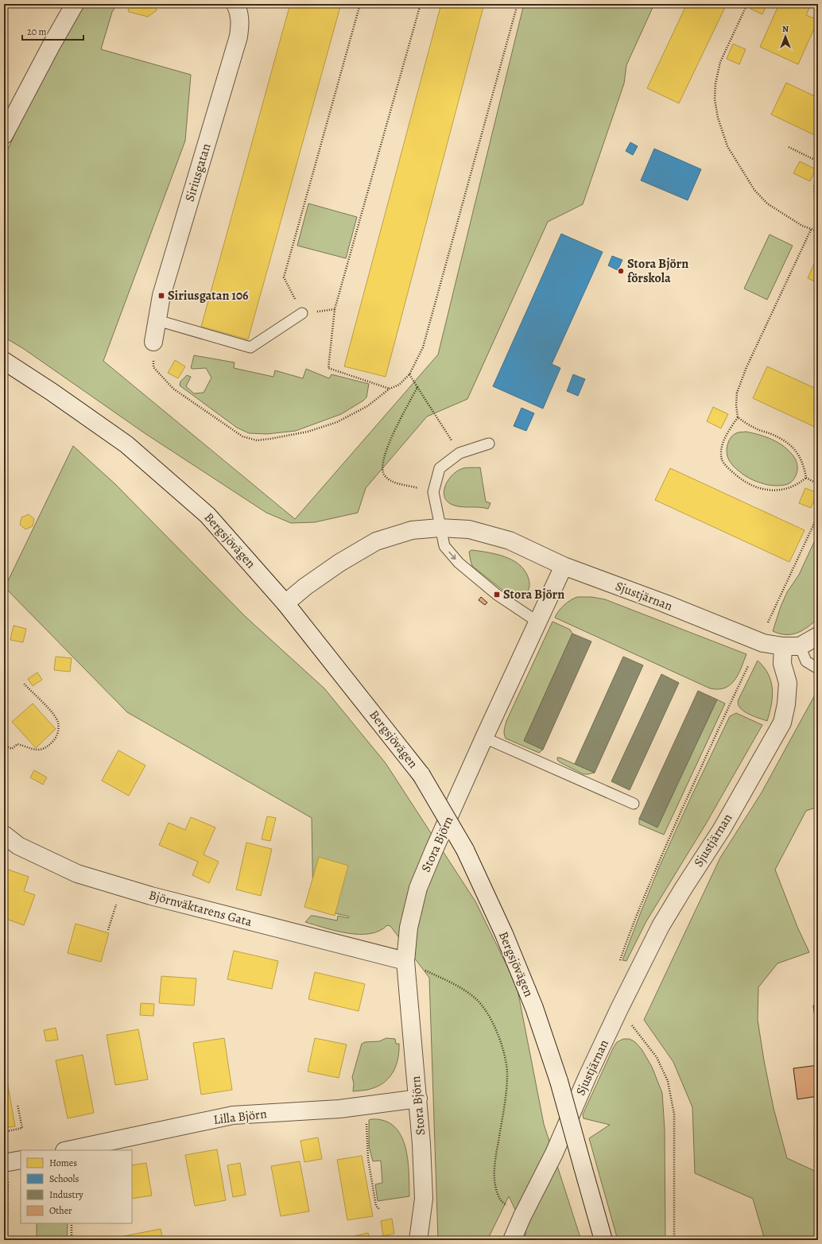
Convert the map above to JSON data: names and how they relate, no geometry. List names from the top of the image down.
{
  "streets": {
    "street": [
      "Siriusgatan",
      "Bergsjövägen",
      "Sjustjärnan",
      "Stora Björn",
      "Björnväktarens Gata",
      "Lilla Björn"
    ]
  },
  "crossings": [
    ["Sjustjärnan", "Stora Björn"],
    ["Stora Björn", "Björnväktarens Gata"],
    ["Stora Björn", "Lilla Björn"]
  ],
  "places": {
    "other": ["Stora Björn förskola"],
    "transit": ["Siriusgatan 106", "Stora Björn"]
  },
  "legend": [
    "Homes",
    "Schools",
    "Industry",
    "Other"
  ],
  "scale_bar": "20 m",
  "north": "top"
}
